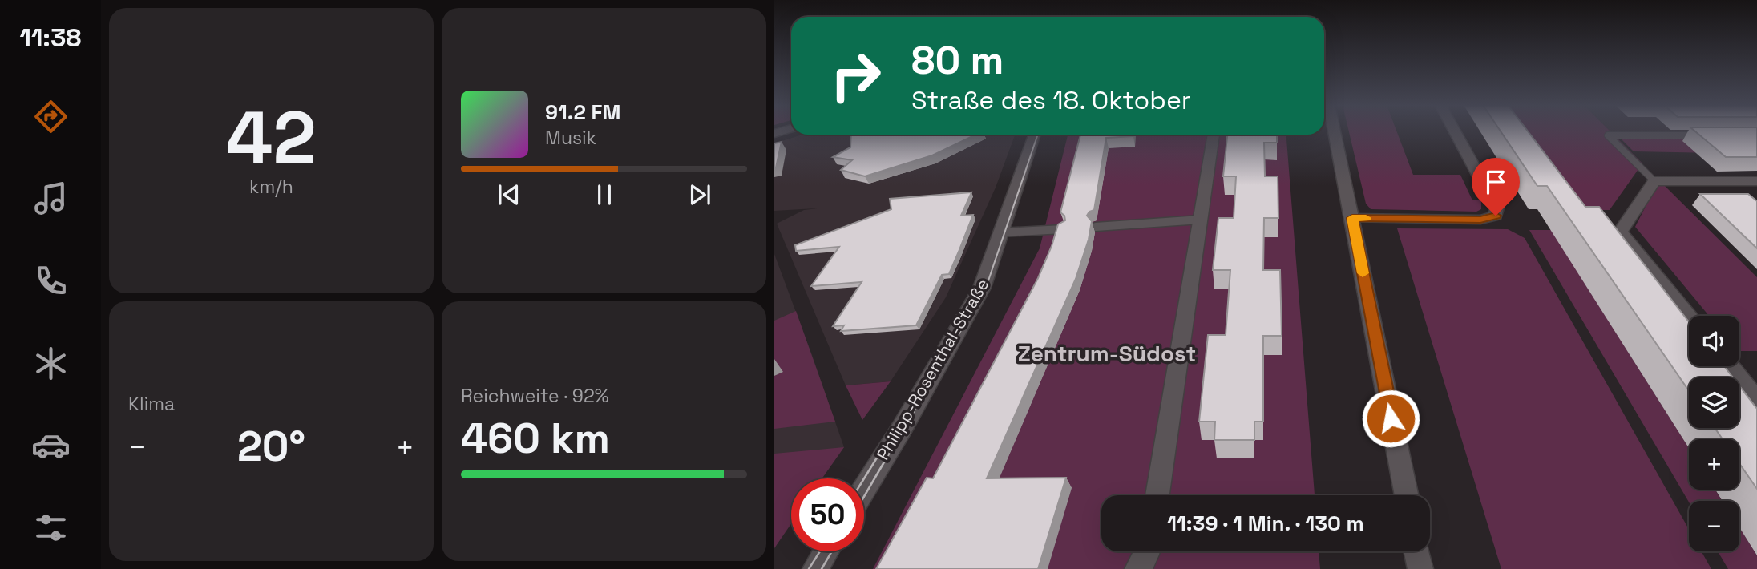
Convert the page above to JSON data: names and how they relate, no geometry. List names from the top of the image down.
{
  "streets": {
    "street": ["Philipp-Rosenthal-Straße"]
  },
  "districts": ["Zentrum-Südost"],
  "page": {
    "tabs": "11:38",
    "tile": [
      ["42", "km/h"],
      "Klima",
      ["Reichweite · 92%", "460 km"]
    ],
    "turn": ["80 m", "Straße des 18. Oktober"],
    "song": ["91.2 FM", "Musik"],
    "map_buttons": ["+", "−"],
    "heat": ["−", "20°", "+"],
    "limit": "50",
    "trip": "11:39 · 1 Min. · 130 m"
  }
}
